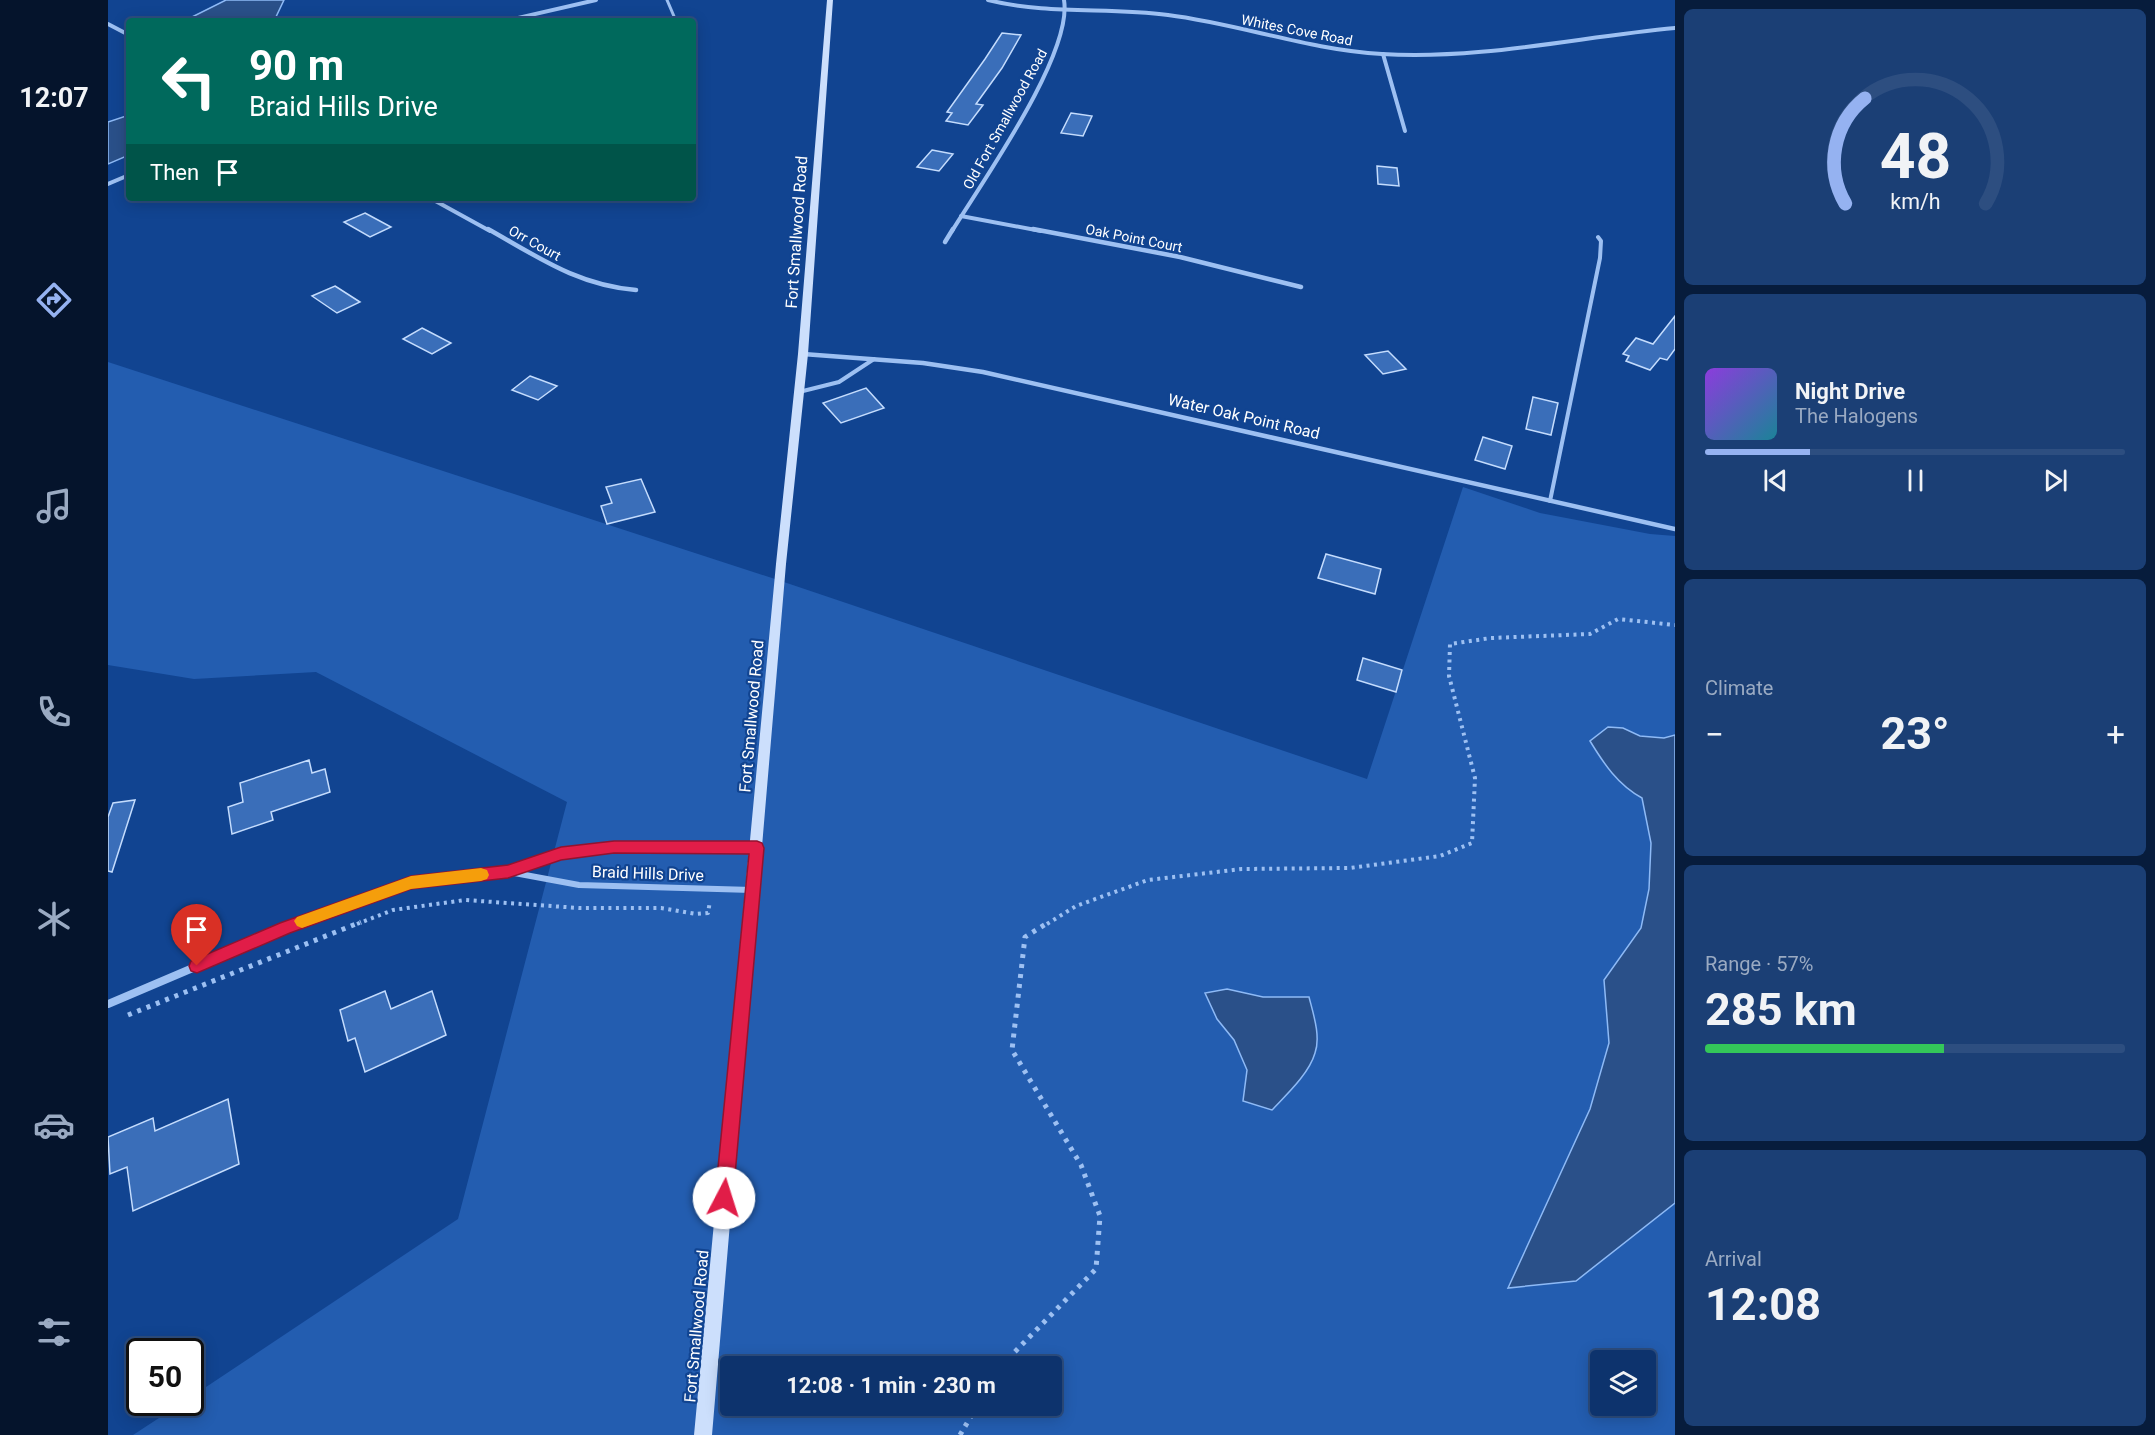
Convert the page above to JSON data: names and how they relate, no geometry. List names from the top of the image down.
{
  "streets": {
    "main road": ["Fort Smallwood Road"],
    "street": [
      "Whites Cove Road",
      "Old Fort Smallwood Road",
      "Oak Point Court",
      "Orr Court",
      "Water Oak Point Road",
      "Braid Hills Drive"
    ]
  },
  "crossings": [
    ["Whites Cove Road", "Old Fort Smallwood Road"],
    ["Old Fort Smallwood Road", "Oak Point Court"],
    ["Fort Smallwood Road", "Water Oak Point Road"],
    ["Fort Smallwood Road", "Braid Hills Drive"]
  ],
  "page": {
    "tabs": "12:07",
    "turn": ["90 m", "Braid Hills Drive"],
    "then": "Then",
    "song": ["Night Drive", "The Halogens"],
    "tile": [
      "Climate",
      ["Range · 57%", "285 km"],
      ["Arrival", "12:08"]
    ],
    "heat": ["−", "23°", "+"],
    "limit": "50",
    "trip": "12:08 · 1 min · 230 m",
    "gauge": ["48", "km/h"]
  }
}
